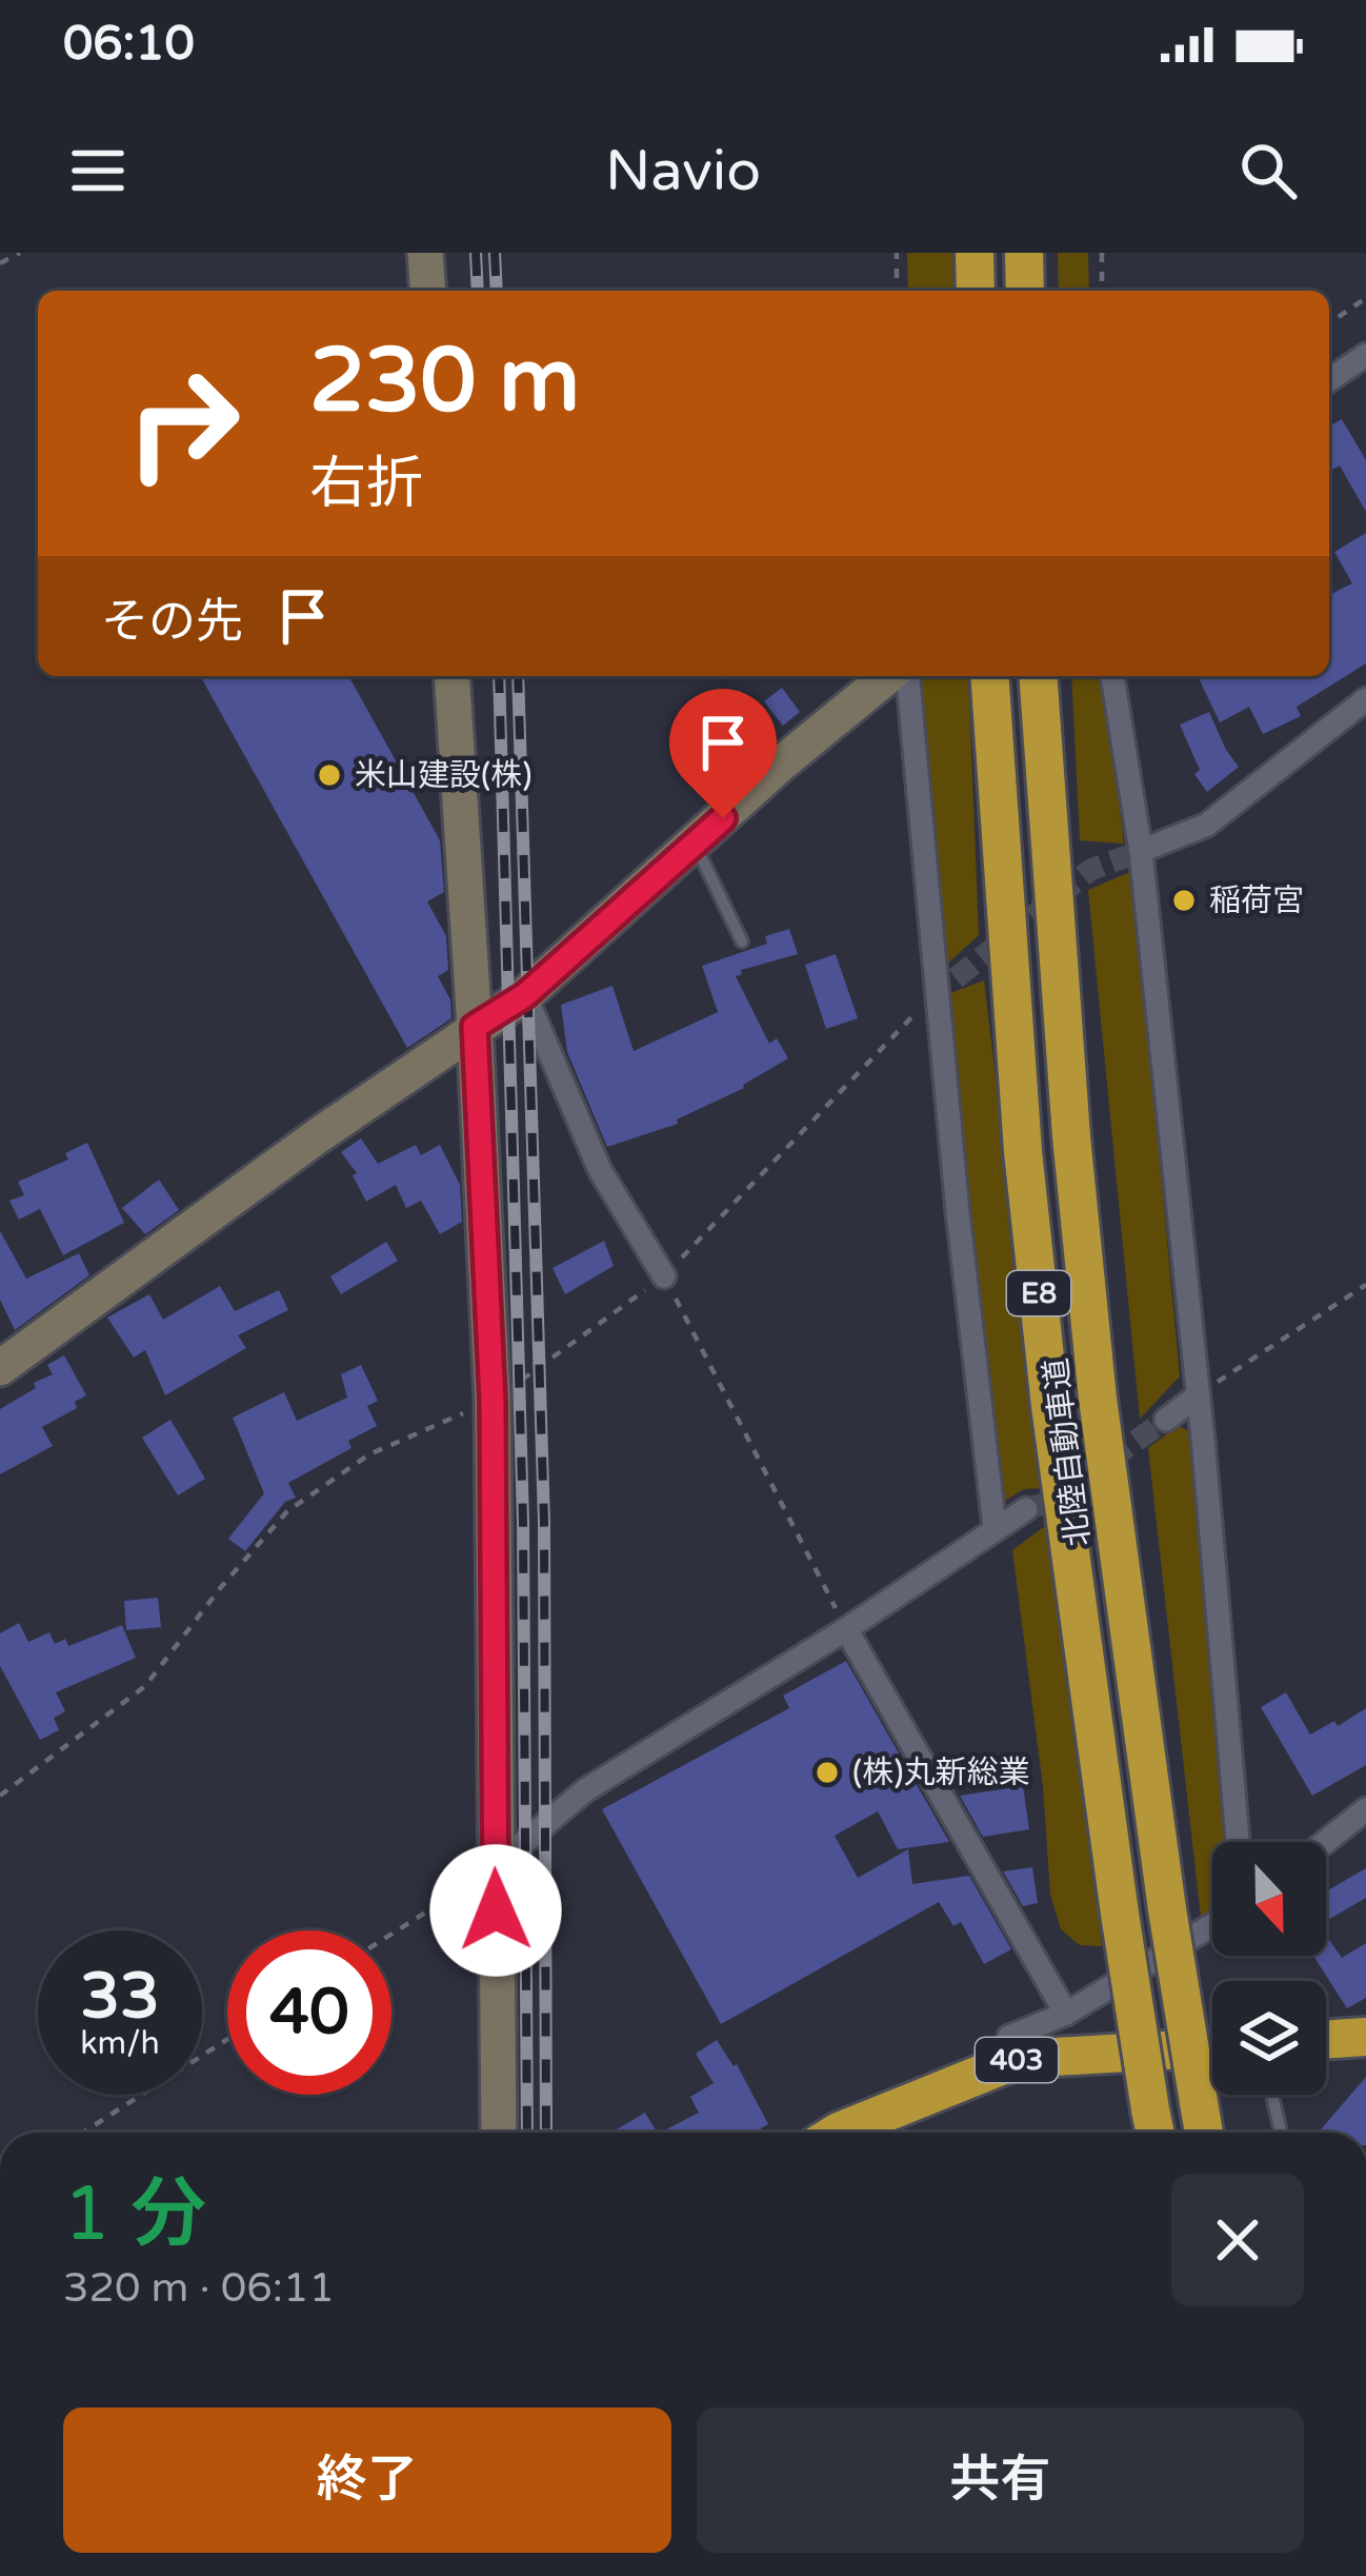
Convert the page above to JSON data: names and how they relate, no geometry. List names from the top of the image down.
{
  "streets": {
    "highway": ["E8", "北陸自動車道", "403"]
  },
  "places": ["米山建設(株)", "稲荷宮", "(株)丸新総業"],
  "north": "bottom",
  "page": {
    "status": "06:10",
    "header": "Navio",
    "turn": ["230 m", "右折"],
    "then": "その先",
    "speed": "33 km/h",
    "limit": "40",
    "heading": ["1 分", "320 m · 06:11"],
    "buttons": ["終了", "共有"]
  }
}
